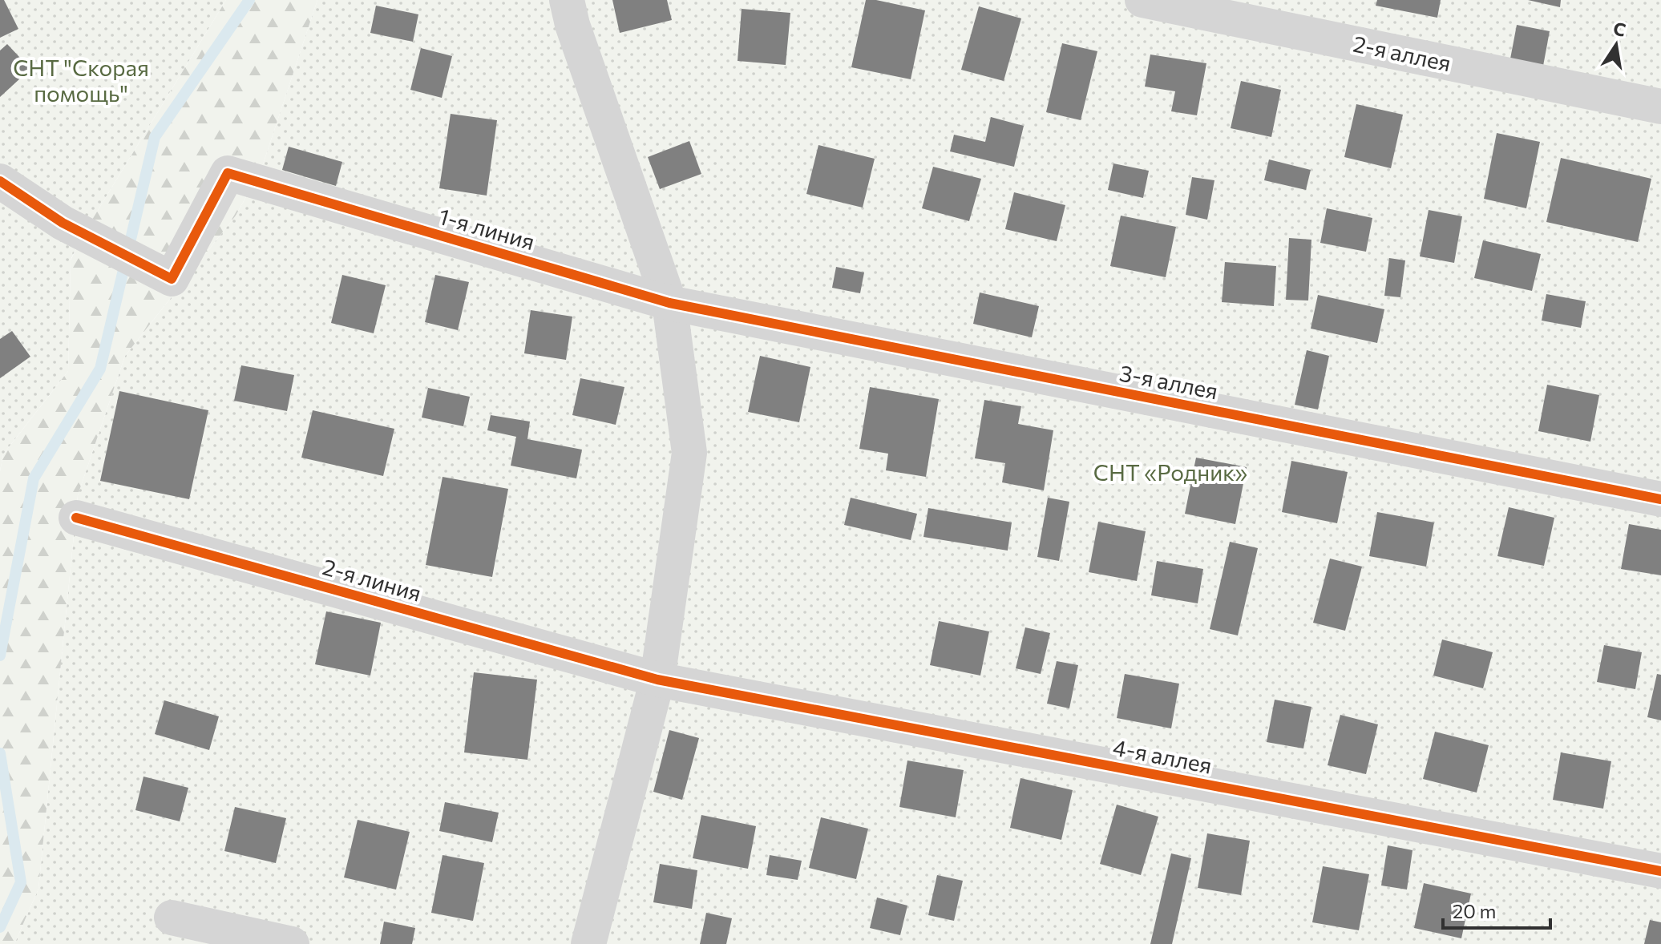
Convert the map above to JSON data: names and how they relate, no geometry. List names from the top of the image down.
{
  "streets": {
    "street": [
      "2-я аллея",
      "1-я линия",
      "3-я аллея",
      "2-я линия",
      "4-я аллея"
    ]
  },
  "crossings": [
    ["1-я линия", "3-я аллея"],
    ["2-я линия", "4-я аллея"]
  ],
  "parks": ["СНТ \"Скорая помощь\"", "СНТ «Родник»"],
  "scale_bar": "20 m",
  "north": "top"
}
